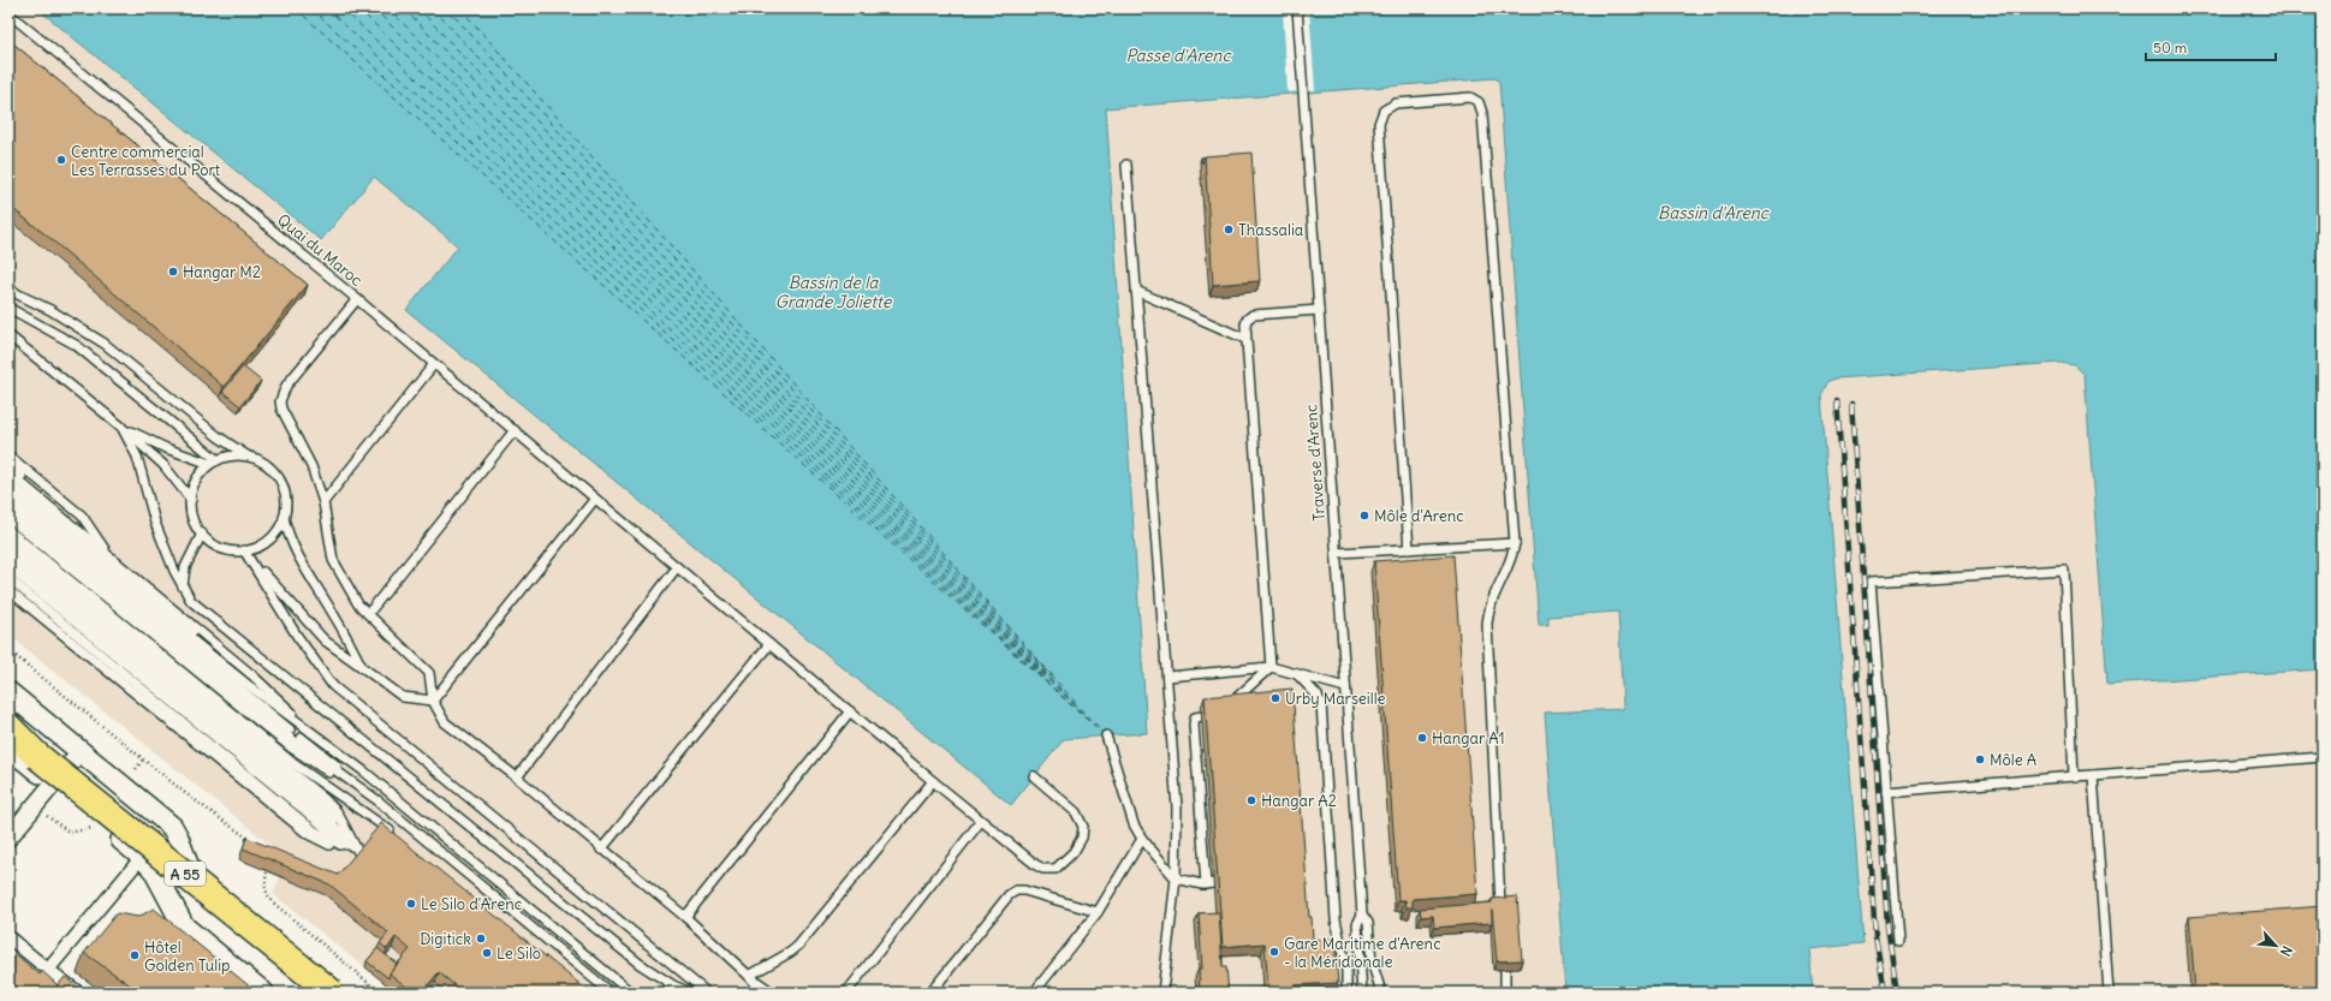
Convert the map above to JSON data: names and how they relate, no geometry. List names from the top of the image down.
{
  "streets": {
    "highway": ["A 55"],
    "lane": ["Quai du Maroc", "Traverse d'Arenc"]
  },
  "water": ["Passe d'Arenc", "Bassin d'Arenc", "Bassin de la Grande Joliette"],
  "places": [
    "Centre commercial Les Terrasses du Port",
    "Thassalia",
    "Hangar M2",
    "Môle d'Arenc",
    "Urby Marseille",
    "Hangar A1",
    "Môle A",
    "Hangar A2",
    "Le Silo d'Arenc",
    "Digitick",
    "Gare Maritime d'Arenc - la Méridionale",
    "Le Silo",
    "Hôtel Golden Tulip"
  ],
  "scale_bar": "50 m",
  "north": "bottom right"
}
